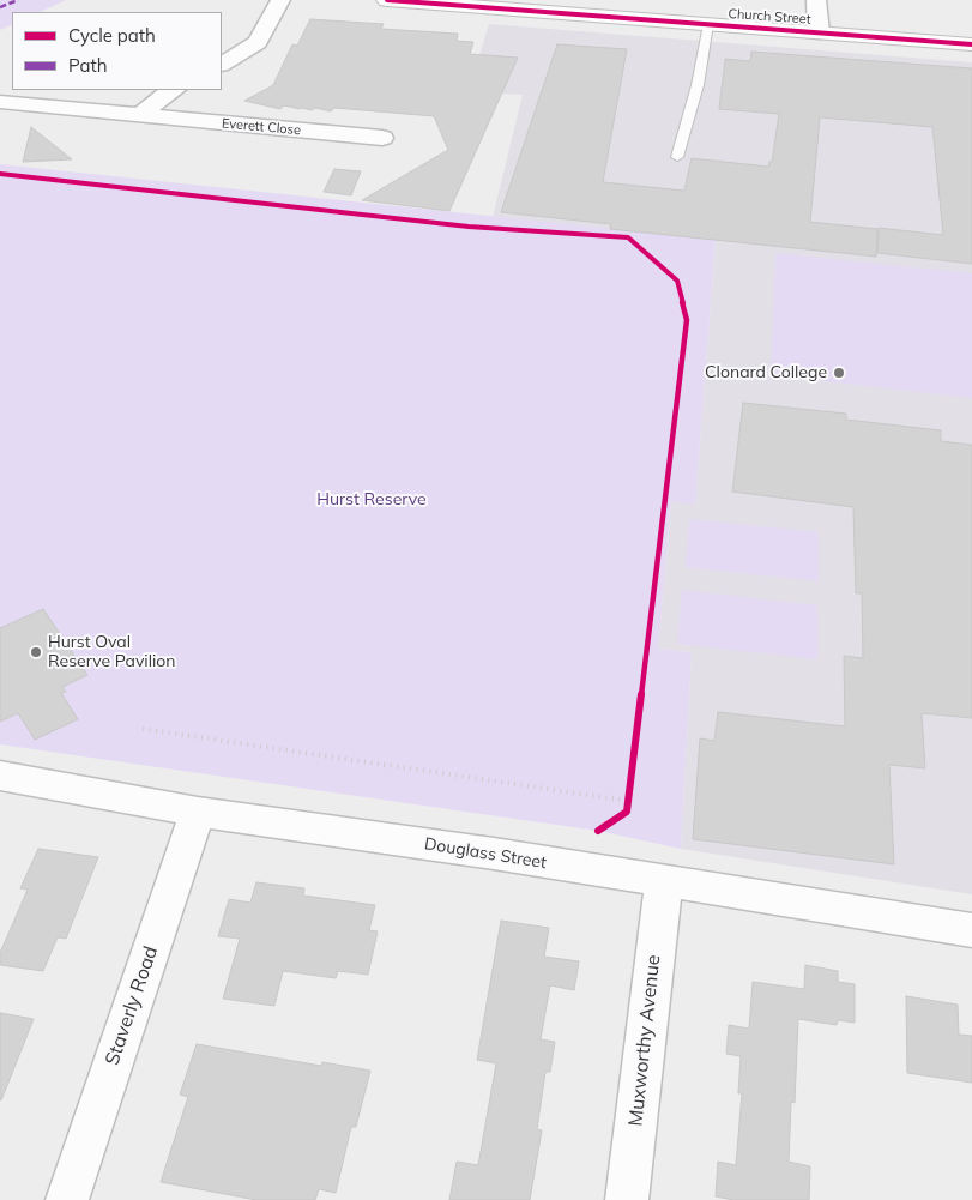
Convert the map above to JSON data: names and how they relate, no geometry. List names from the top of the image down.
{
  "streets": {
    "street": [
      "Church Street",
      "Everett Close",
      "Douglass Street",
      "Staverly Road",
      "Muxworthy Avenue"
    ]
  },
  "crossings": [
    ["Douglass Street", "Staverly Road"],
    ["Douglass Street", "Muxworthy Avenue"]
  ],
  "parks": ["Hurst Reserve"],
  "places": ["Clonard College", "Hurst Oval Reserve Pavilion"],
  "legend": ["Cycle path", "Path"]
}
